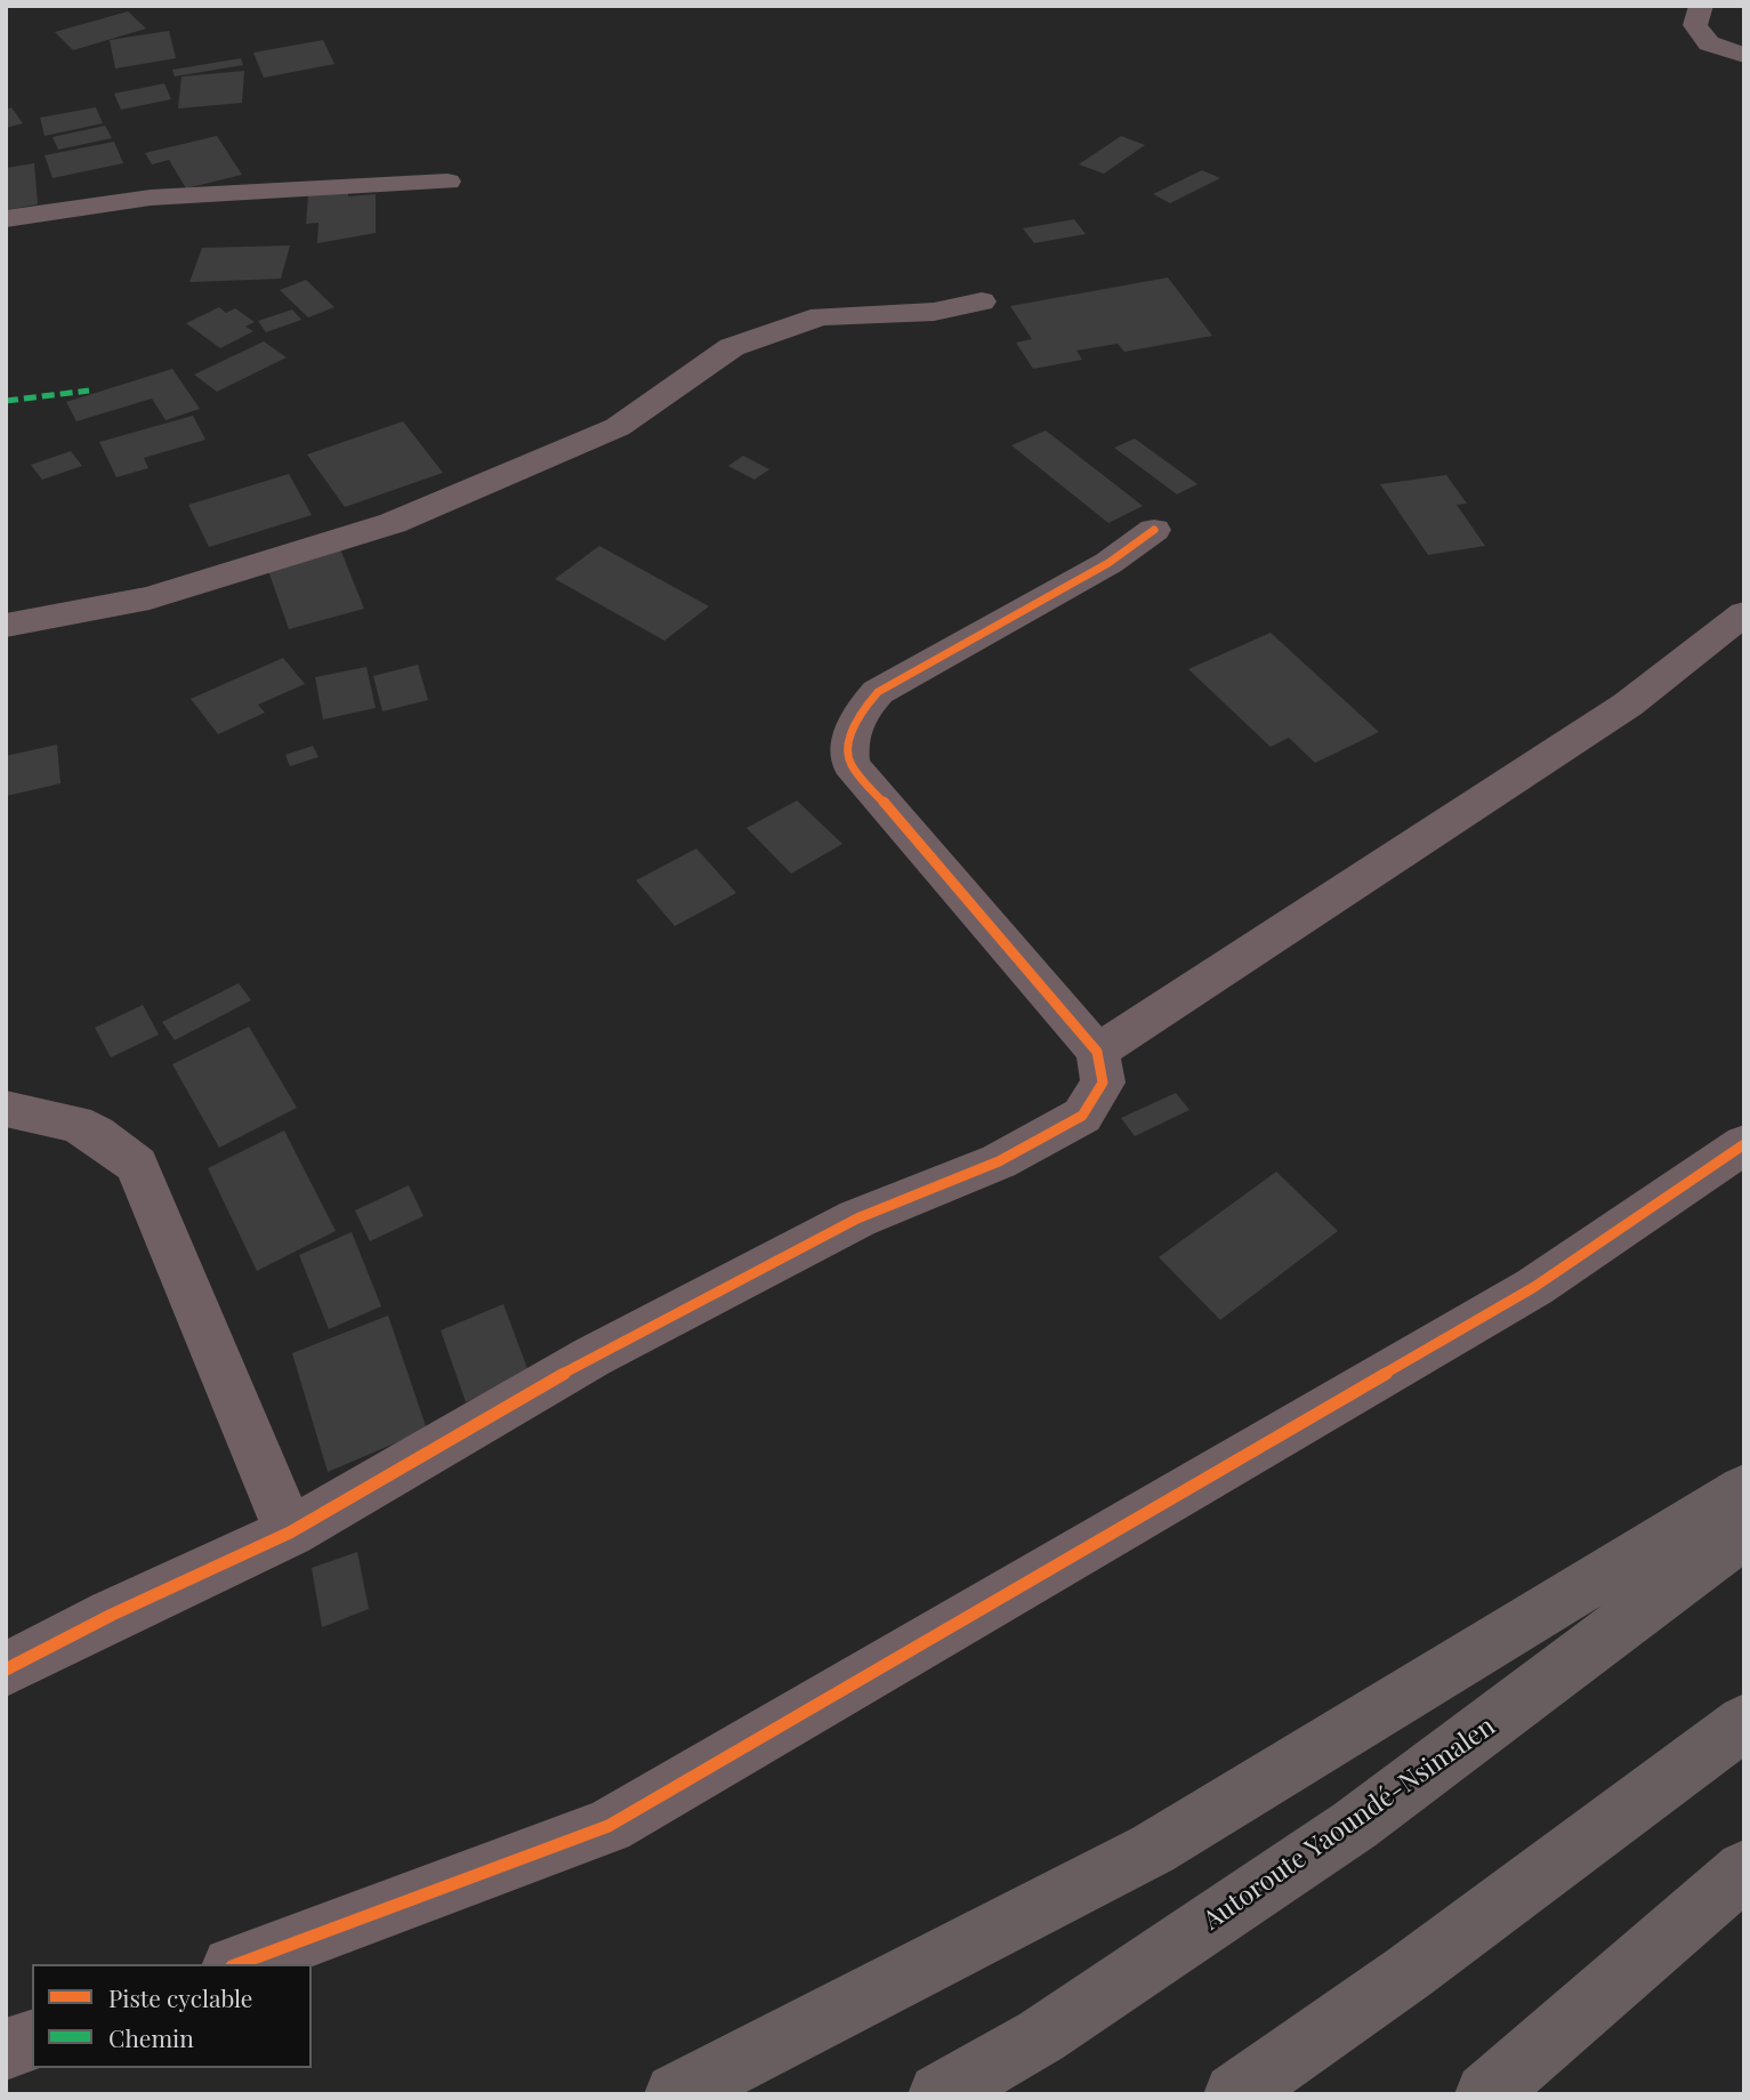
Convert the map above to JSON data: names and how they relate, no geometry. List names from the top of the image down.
{
  "streets": {
    "highway": ["Autoroute Yaoundé-Nsimalen"]
  },
  "legend": ["Piste cyclable", "Chemin"]
}
